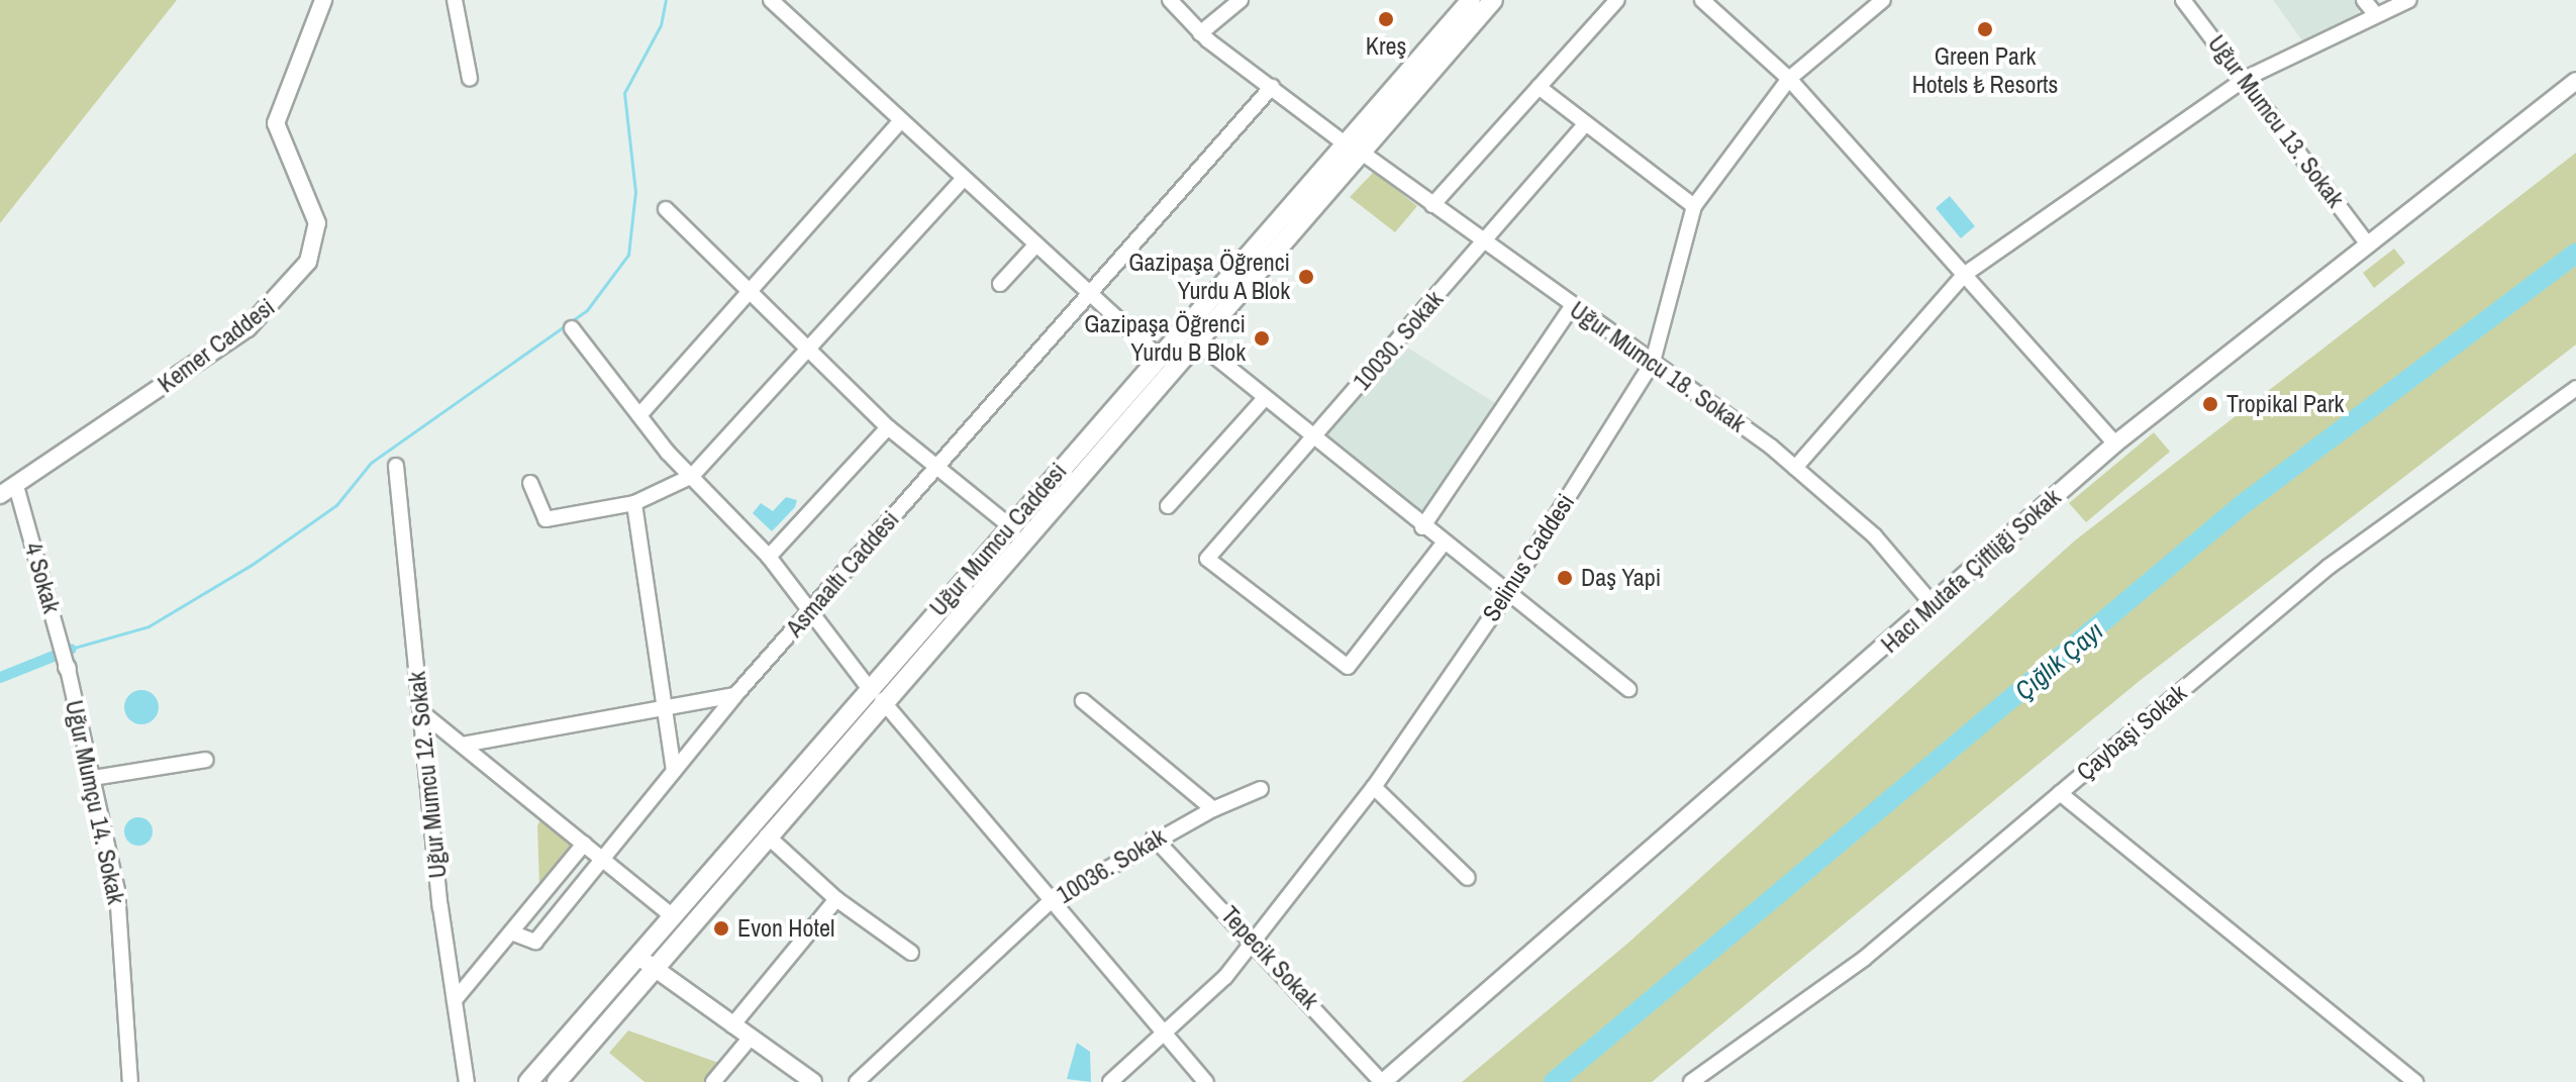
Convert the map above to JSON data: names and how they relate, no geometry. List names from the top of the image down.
{
  "streets": {
    "main road": ["Uğur Mumcu Caddesi"],
    "street": [
      "Uğur Mumcu 13. Sokak",
      "10030. Sokak",
      "Kemer Caddesi",
      "Uğur Mumcu 18. Sokak",
      "Selinus Caddesi",
      "Hacı Mutafa Çiftliği Sokak",
      "Asmaaltı Caddesi",
      "4 Sokak",
      "Çaybaşi Sokak",
      "Uğur Mumcu 12. Sokak",
      "Uğur Mumçu 14. Sokak",
      "10036. Sokak",
      "Tepecik Sokak"
    ]
  },
  "crossings": [
    ["Uğur Mumcu 13. Sokak", "Hacı Mutafa Çiftliği Sokak"],
    ["10030. Sokak", "Uğur Mumcu 18. Sokak"],
    ["Kemer Caddesi", "4 Sokak"],
    ["Uğur Mumcu 18. Sokak", "Uğur Mumcu Caddesi"],
    ["Uğur Mumcu 18. Sokak", "Selinus Caddesi"],
    ["Uğur Mumcu 18. Sokak", "Hacı Mutafa Çiftliği Sokak"],
    ["Uğur Mumcu 18. Sokak", "Asmaaltı Caddesi"],
    ["Selinus Caddesi", "Tepecik Sokak"],
    ["Hacı Mutafa Çiftliği Sokak", "Tepecik Sokak"],
    ["4 Sokak", "Uğur Mumçu 14. Sokak"],
    ["10036. Sokak", "Tepecik Sokak"]
  ],
  "water": ["Çığlık Çayı"],
  "places": [
    "Kreş",
    "Green Park Hotels ₺ Resorts",
    "Gazipaşa Öğrenci Yurdu A Blok",
    "Gazipaşa Öğrenci Yurdu B Blok",
    "Tropikal Park",
    "Daş Yapi",
    "Evon Hotel"
  ]
}
